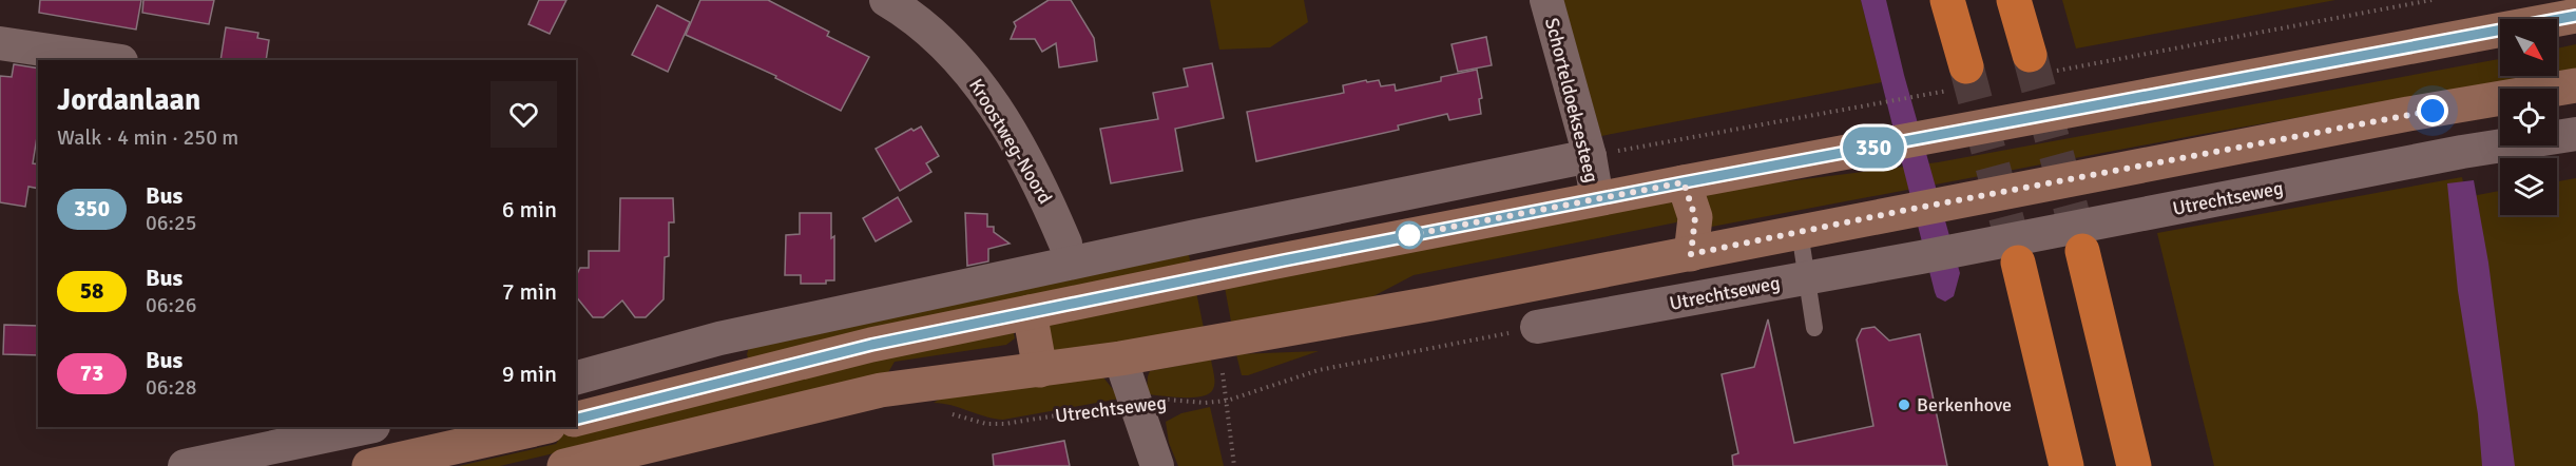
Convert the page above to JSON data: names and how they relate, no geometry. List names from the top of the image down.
{
  "streets": {
    "street": ["Schorteldoeksesteeg", "Kroostweg-Noord", "Utrechtseweg"]
  },
  "places": ["Berkenhove"],
  "lines": ["bus line 350"],
  "north": "bottom right",
  "page": {
    "on_map": "350",
    "heading": ["Jordanlaan", "Walk · 4 min · 250 m"],
    "list": [
      {
        "mark": "350",
        "name": "Bus",
        "note": "06:25",
        "value": "6 min"
      },
      {
        "mark": "58",
        "name": "Bus",
        "note": "06:26",
        "value": "7 min"
      },
      {
        "mark": "73",
        "name": "Bus",
        "note": "06:28",
        "value": "9 min"
      }
    ]
  }
}
